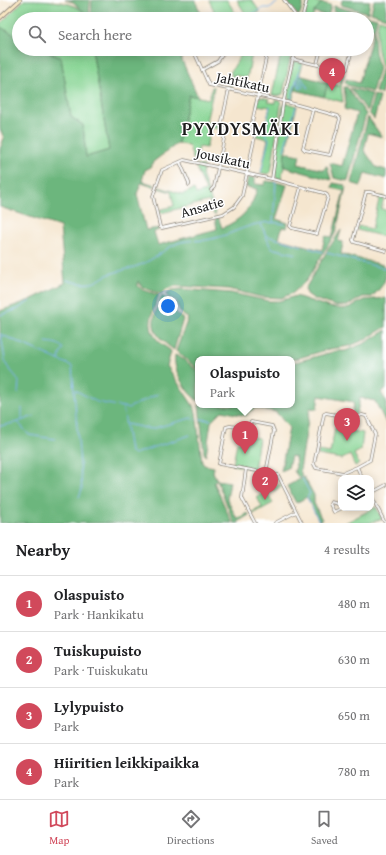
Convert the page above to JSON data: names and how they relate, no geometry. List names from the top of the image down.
{
  "streets": {
    "street": ["Jahtikatu", "Jousikatu", "Ansatie"]
  },
  "crossings": [
    ["Jahtikatu", "Ansatie"],
    ["Jousikatu", "Ansatie"]
  ],
  "districts": ["PYYDYSMÄKI"],
  "page": {
    "search": "Search here",
    "pins": [
      "4",
      "3",
      "1",
      "2"
    ],
    "popup": ["Olaspuisto", "Park"],
    "heading": ["Nearby", "4 results"],
    "list": [
      {
        "mark": "1",
        "name": "Olaspuisto",
        "note": "Park · Hankikatu",
        "value": "480 m"
      },
      {
        "mark": "2",
        "name": "Tuiskupuisto",
        "note": "Park · Tuiskukatu",
        "value": "630 m"
      },
      {
        "mark": "3",
        "name": "Lylypuisto",
        "note": "Park",
        "value": "650 m"
      },
      {
        "mark": "4",
        "name": "Hiiritien leikkipaikka",
        "note": "Park",
        "value": "780 m"
      }
    ],
    "nav": ["Map", "Directions", "Saved"]
  }
}
